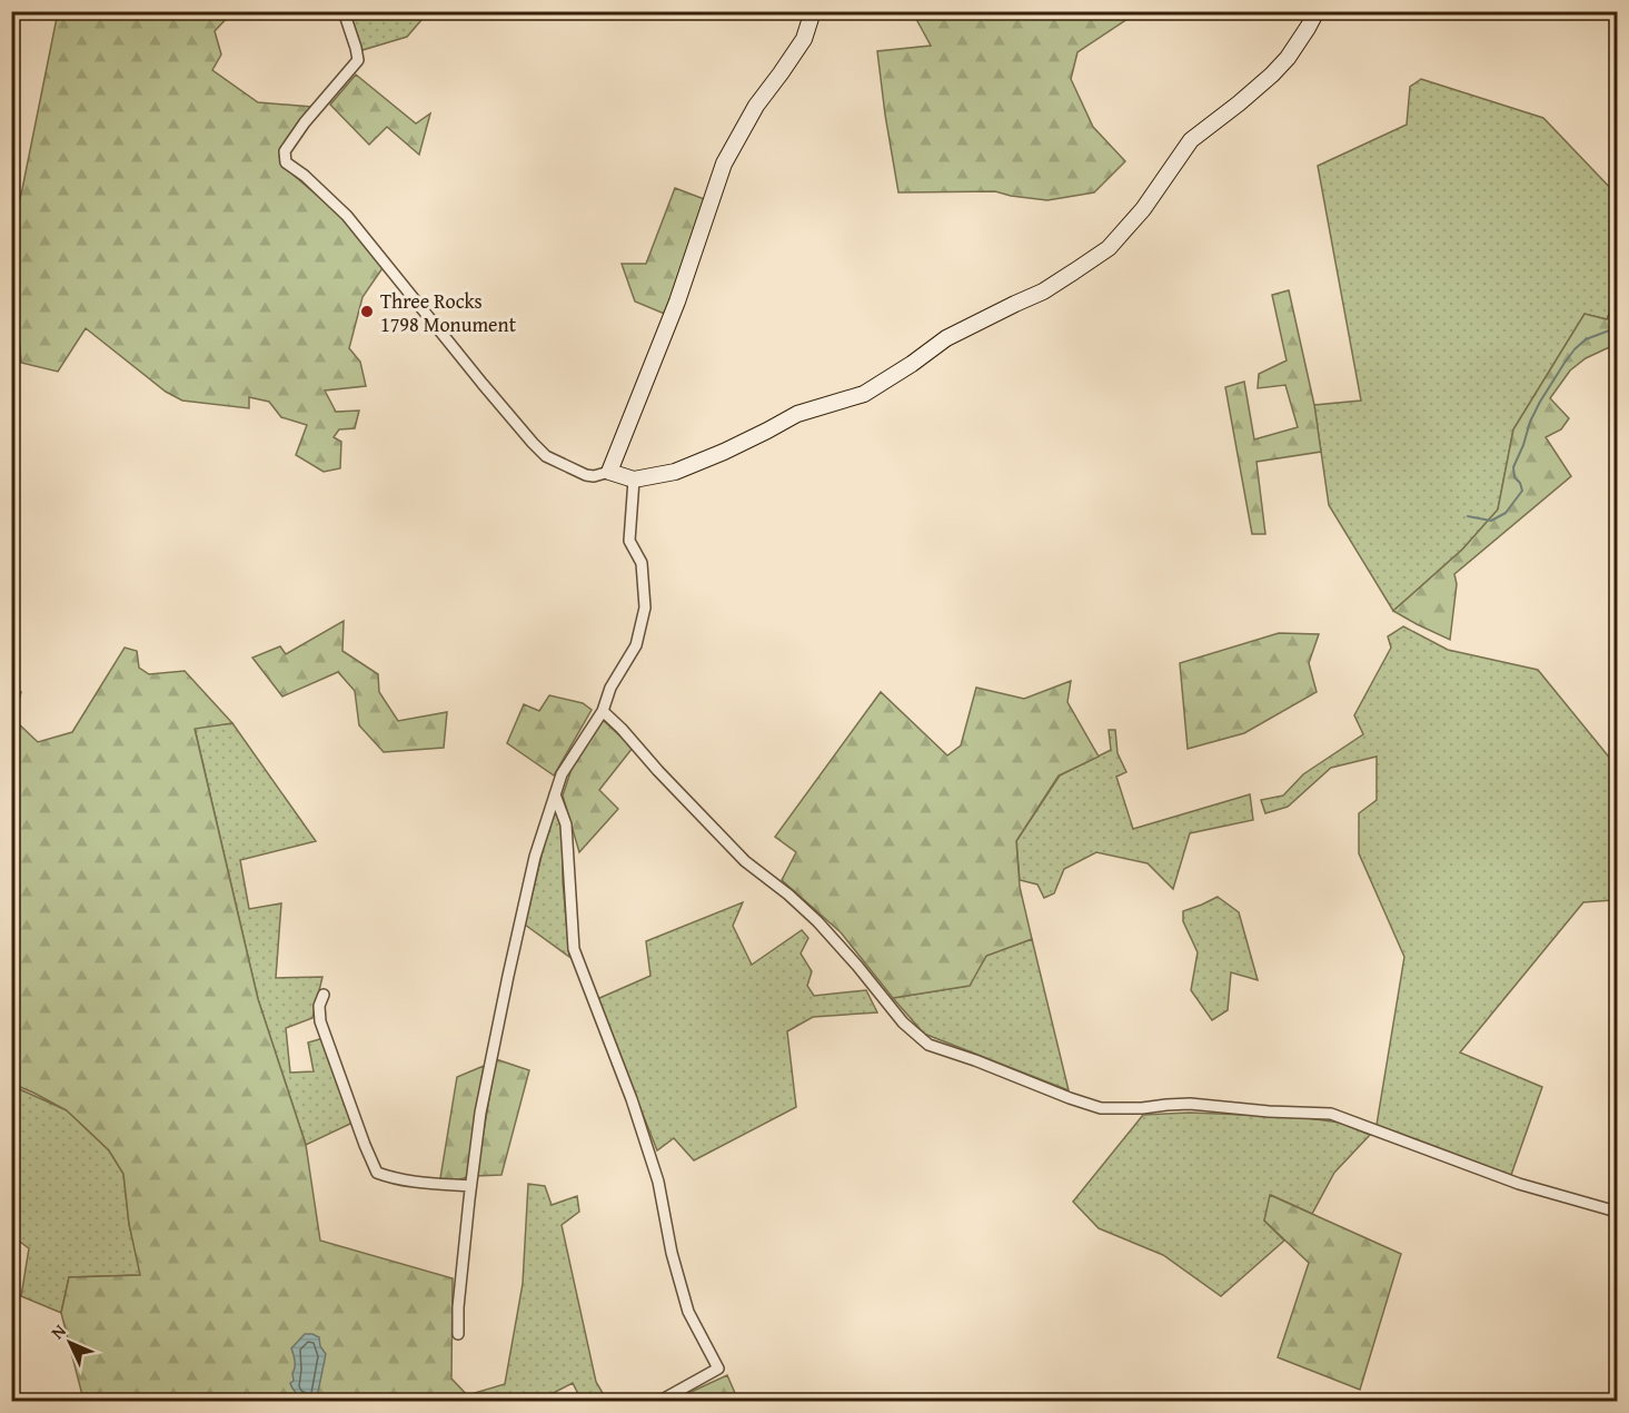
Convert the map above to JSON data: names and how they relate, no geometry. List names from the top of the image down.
{
  "places": ["Three Rocks 1798 Monument"],
  "north": "top left"
}
